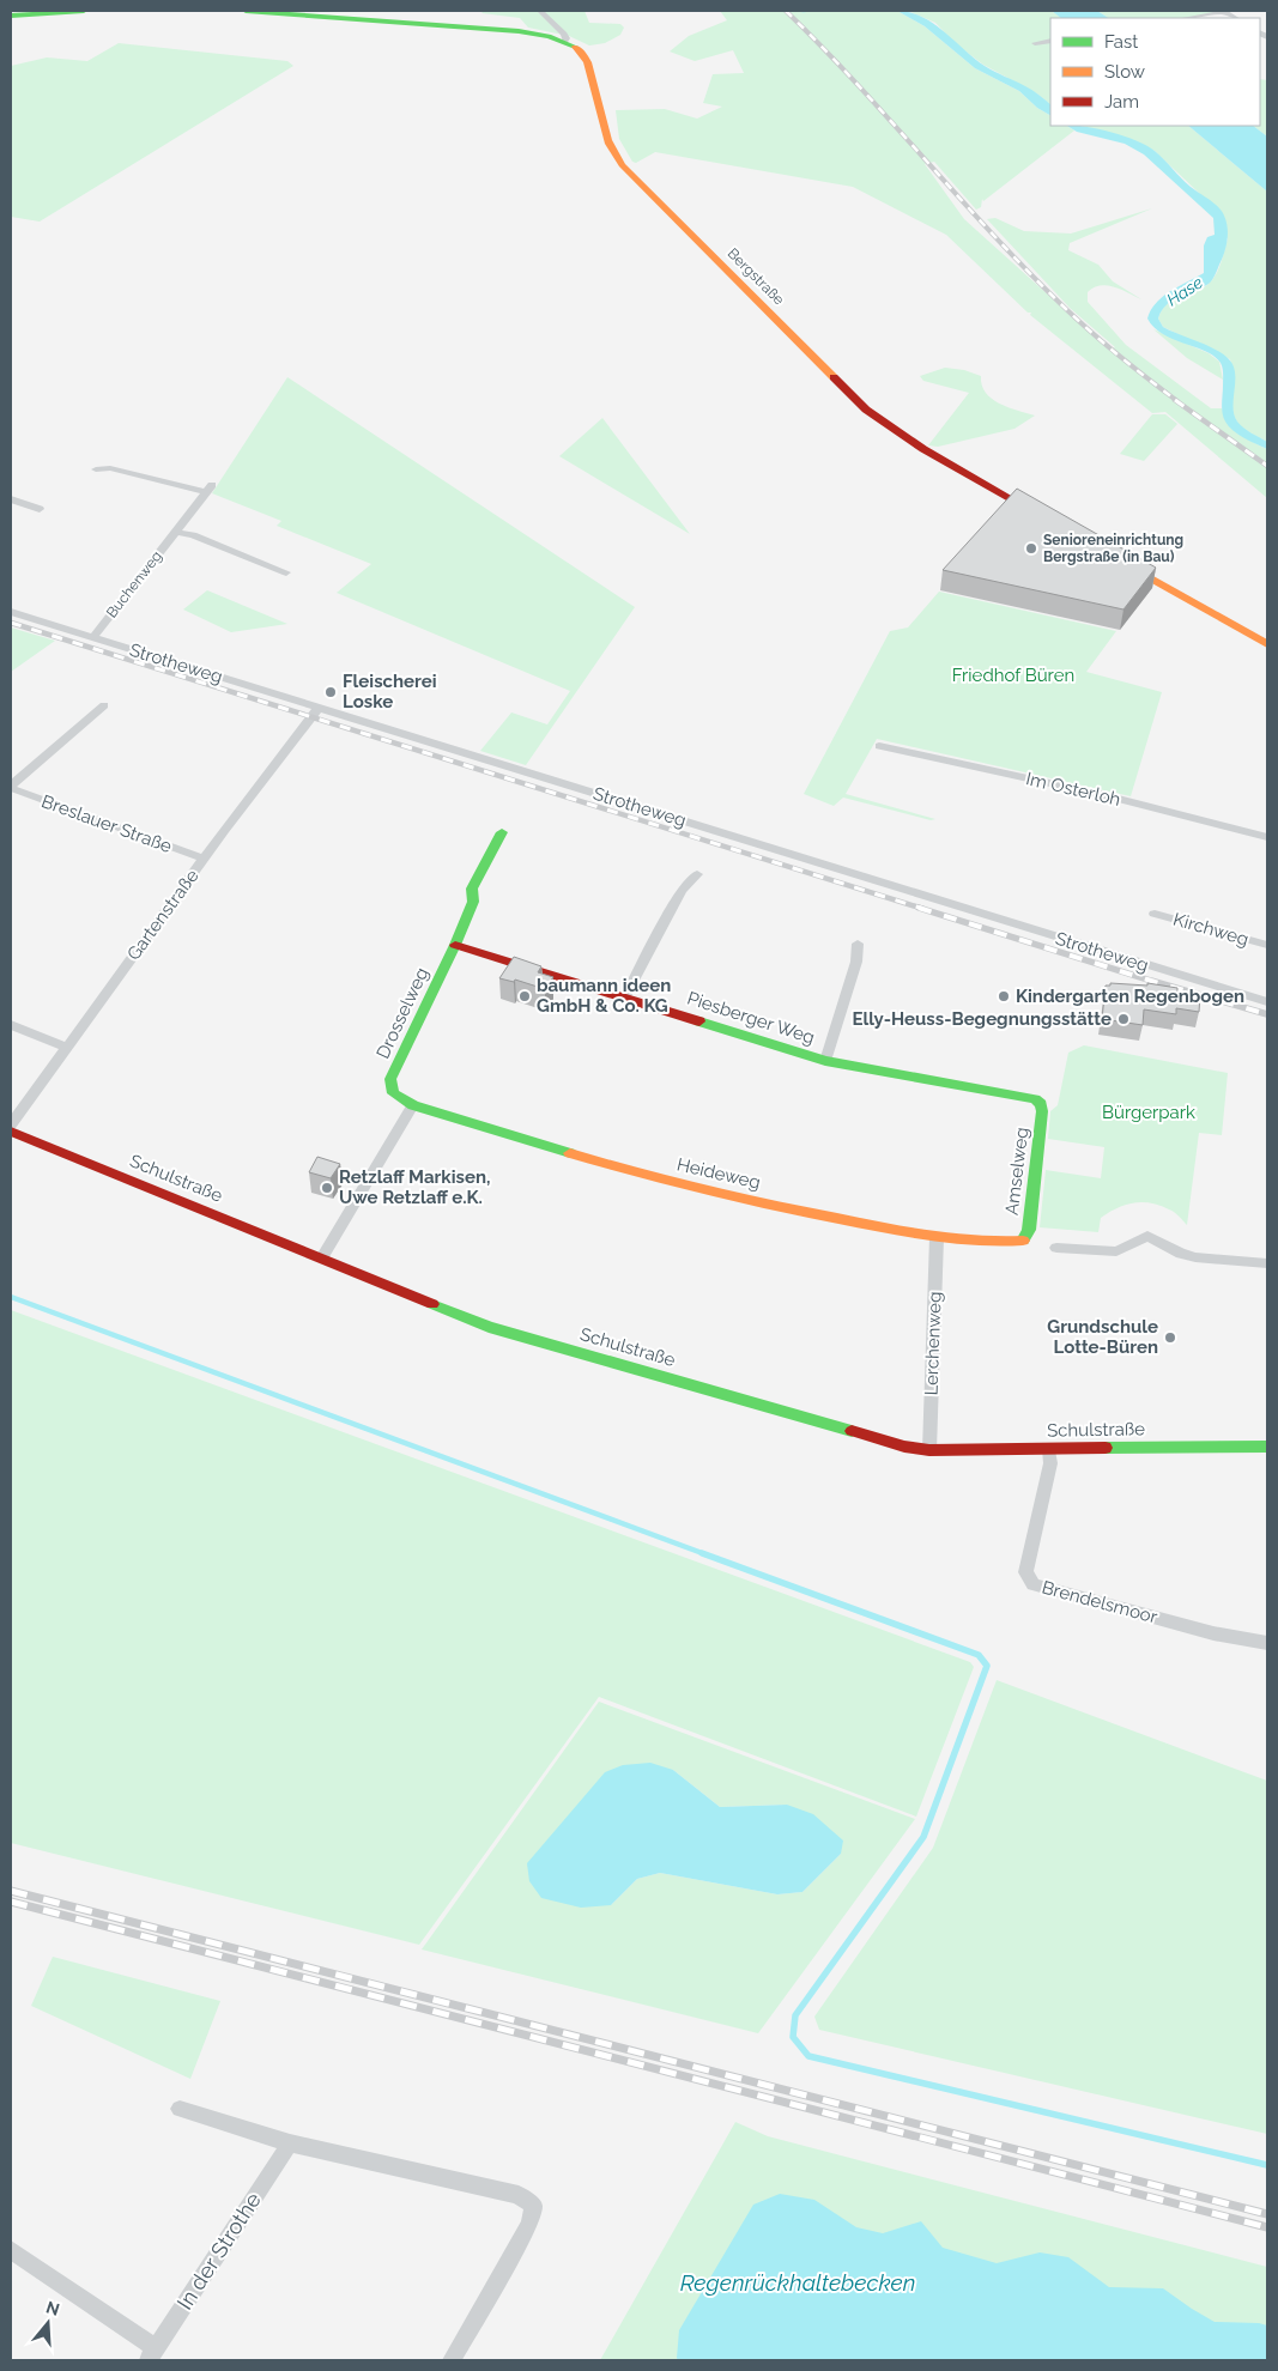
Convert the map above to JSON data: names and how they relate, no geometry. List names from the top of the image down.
{
  "streets": {
    "street": [
      "Bergstraße",
      "Buchenweg",
      "Strotheweg",
      "Im Osterloh",
      "Breslauer Straße",
      "Gartenstraße",
      "Kirchweg",
      "Drosselweg",
      "Piesberger Weg",
      "Amselweg",
      "Heideweg",
      "Schulstraße",
      "Lerchenweg",
      "Brendelsmoor",
      "In der Strothe"
    ]
  },
  "crossings": [
    ["Buchenweg", "Strotheweg"],
    ["Strotheweg", "Gartenstraße"],
    ["Breslauer Straße", "Gartenstraße"],
    ["Drosselweg", "Piesberger Weg"],
    ["Drosselweg", "Heideweg"],
    ["Piesberger Weg", "Amselweg"],
    ["Amselweg", "Heideweg"],
    ["Heideweg", "Lerchenweg"],
    ["Schulstraße", "Lerchenweg"],
    ["Schulstraße", "Brendelsmoor"]
  ],
  "water": ["Hase", "Regenrückhaltebecken"],
  "parks": ["Friedhof Büren", "Bürgerpark"],
  "places": [
    "Senioreneinrichtung Bergstraße (in Bau)",
    "Fleischerei Loske",
    "baumann ideen GmbH & Co. KG",
    "Kindergarten Regenbogen",
    "Elly-Heuss-Begegnungsstätte",
    "Retzlaff Markisen, Uwe Retzlaff e.K.",
    "Grundschule Lotte-Büren"
  ],
  "legend": ["Fast", "Slow", "Jam"],
  "north": "top"
}
